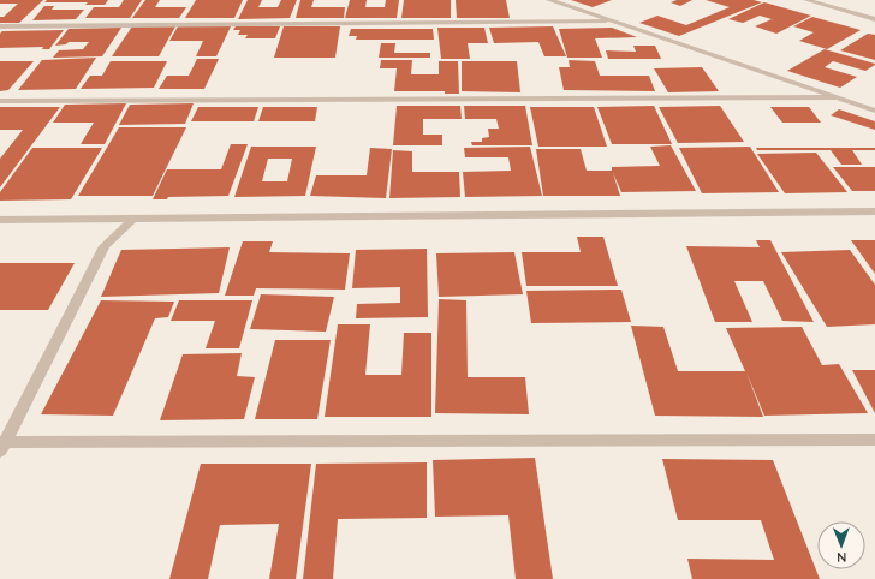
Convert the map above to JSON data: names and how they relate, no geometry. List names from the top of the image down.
{
  "north": "bottom"
}
